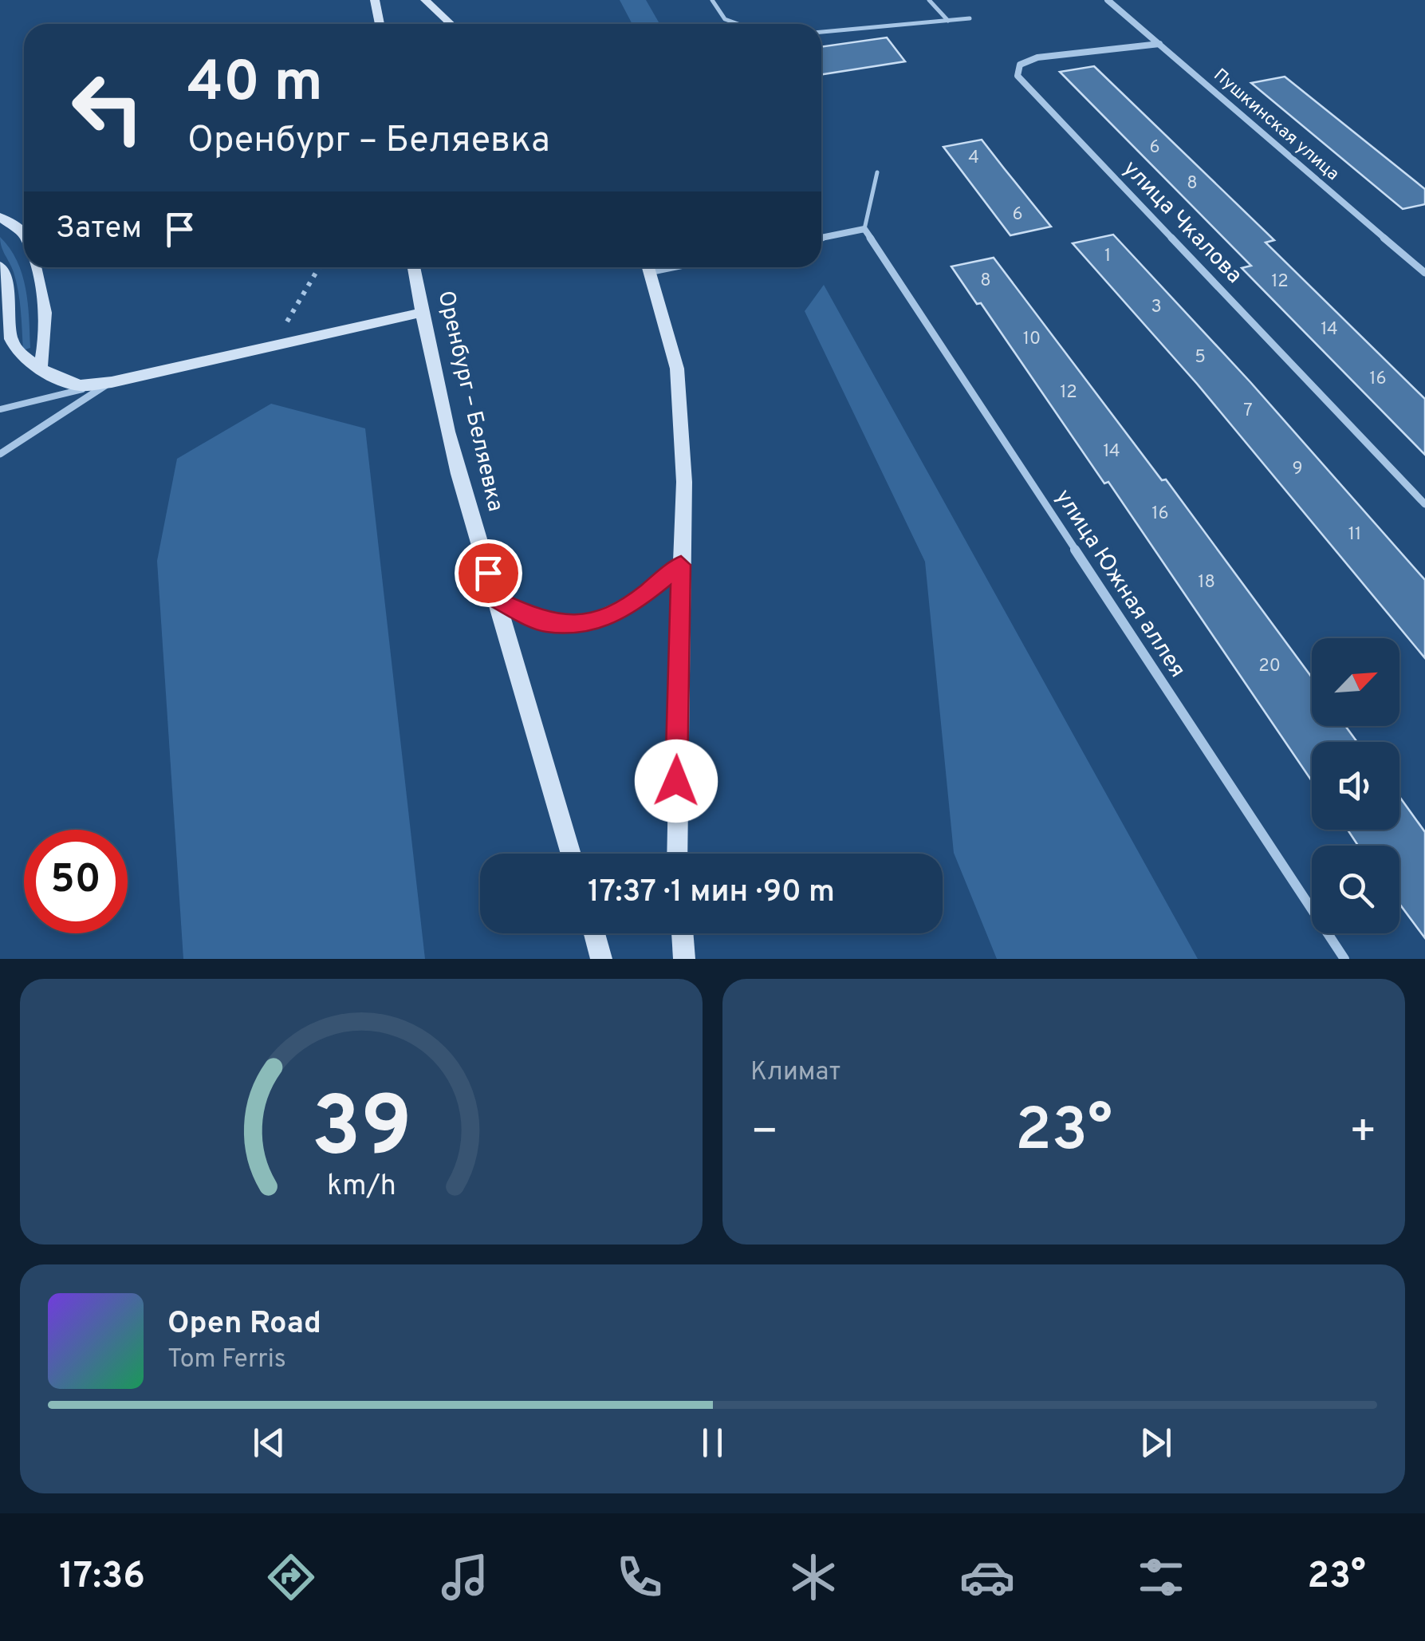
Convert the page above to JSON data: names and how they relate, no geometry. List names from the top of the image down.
{
  "streets": {
    "main road": ["Оренбург – Беляевка"],
    "street": ["Пушкинская улица", "улица Чкалова", "улица Южная аллея"]
  },
  "crossings": [
    ["Пушкинская улица", "улица Чкалова"]
  ],
  "house_numbers": [
    "6",
    "4",
    "8",
    "6",
    "1",
    "8",
    "12",
    "3",
    "14",
    "10",
    "5",
    "16",
    "12",
    "7",
    "14",
    "9",
    "16",
    "11",
    "18",
    "20"
  ],
  "north": "top right",
  "page": {
    "turn": ["40 m", "Оренбург – Беляевка"],
    "then": "Затем",
    "limit": "50",
    "trip": "17:37 · 1 мин · 90 m",
    "tile": "Климат",
    "heat": ["−", "23°", "+"],
    "song": ["Open Road", "Tom Ferris"],
    "tabs": ["17:36", "23°"],
    "gauge": ["39", "km/h"]
  }
}
